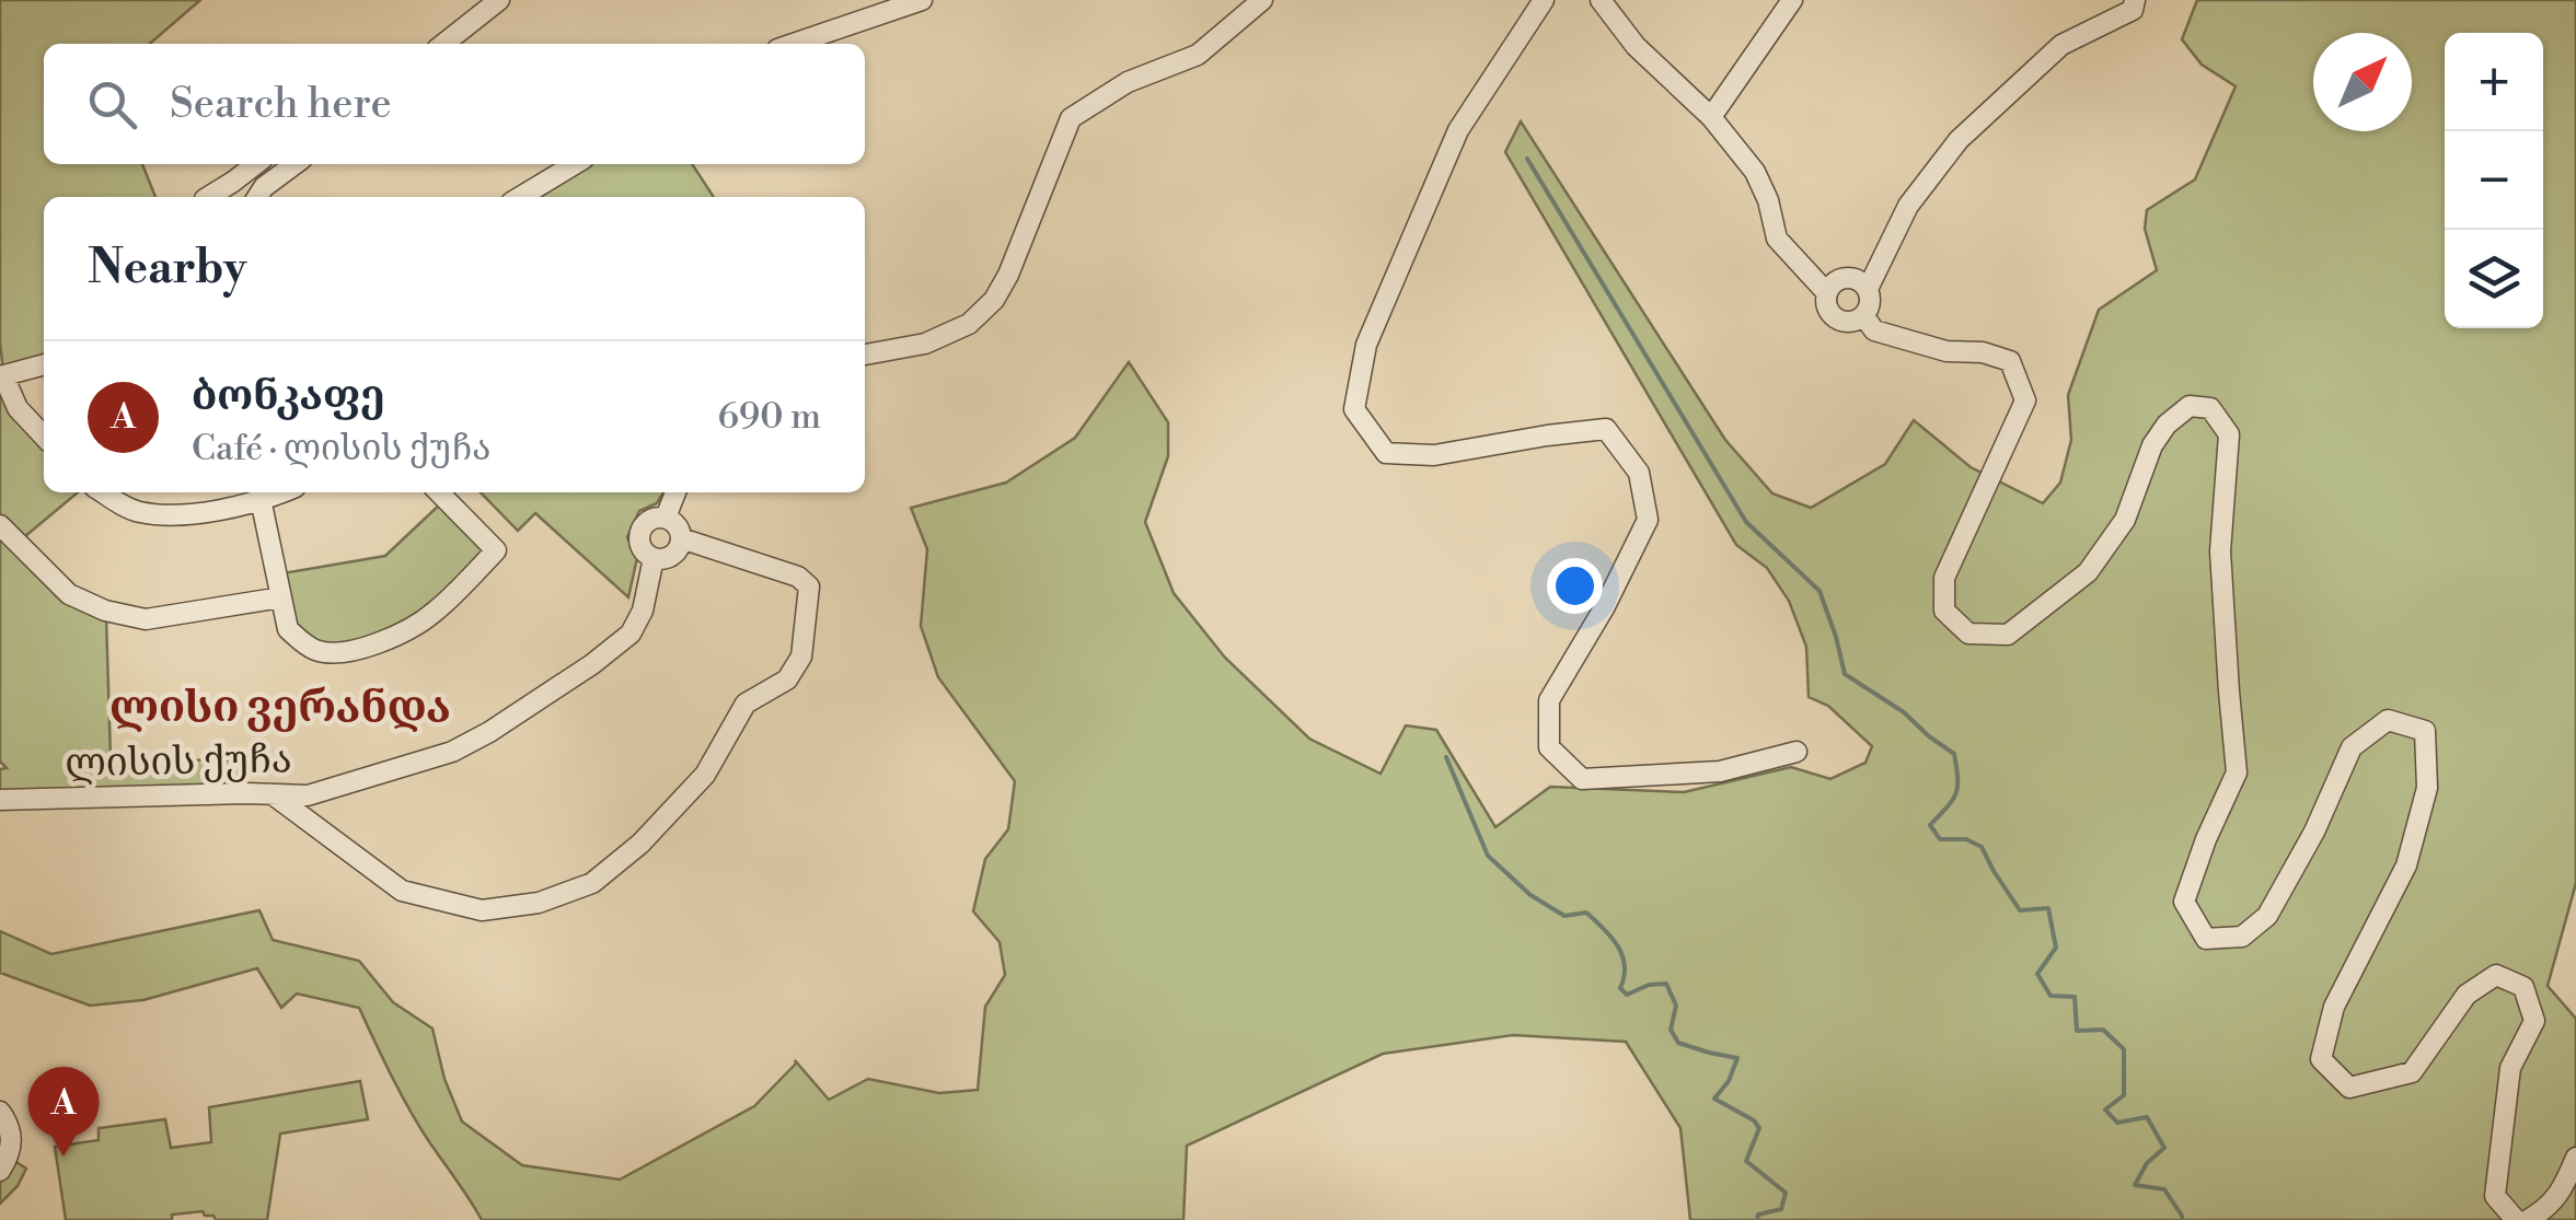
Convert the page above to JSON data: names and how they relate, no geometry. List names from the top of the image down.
{
  "streets": {
    "street": ["ლისის ქუჩა"]
  },
  "districts": ["ლისი ვერანდა"],
  "north": "top right",
  "page": {
    "map_buttons": ["+", "−"],
    "search": "Search here",
    "heading": "Nearby",
    "list": [
      {
        "mark": "A",
        "name": "ბონკაფე",
        "note": "Café · ლისის ქუჩა",
        "value": "690 m"
      }
    ],
    "pins": "A"
  }
}
